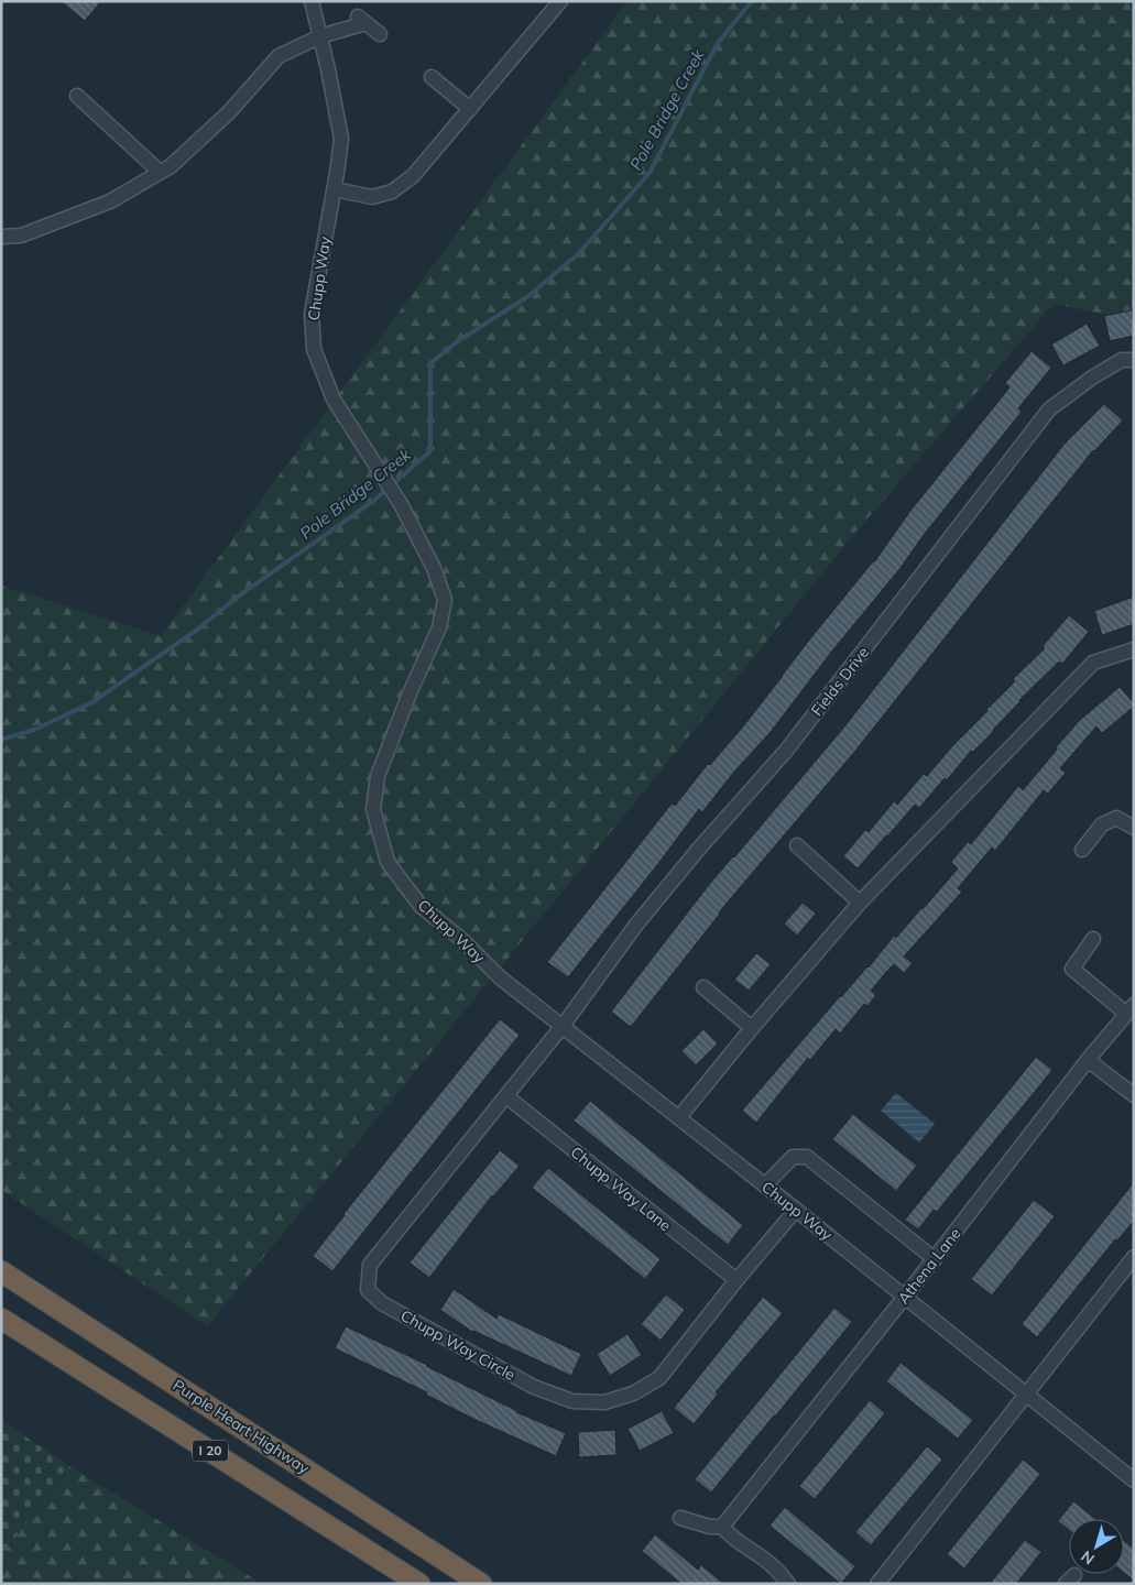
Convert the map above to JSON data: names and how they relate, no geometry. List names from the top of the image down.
{
  "streets": {
    "highway": ["Purple Heart Highway", "I 20"],
    "street": [
      "Chupp Way",
      "Fields Drive",
      "Chupp Way Lane",
      "Athena Lane",
      "Chupp Way Circle"
    ]
  },
  "crossings": [
    ["Chupp Way", "Fields Drive"],
    ["Chupp Way", "Athena Lane"],
    ["Chupp Way", "Chupp Way Circle"],
    ["Fields Drive", "Chupp Way Circle"],
    ["Chupp Way Lane", "Chupp Way Circle"]
  ],
  "water": ["Pole Bridge Creek"],
  "north": "bottom left"
}
